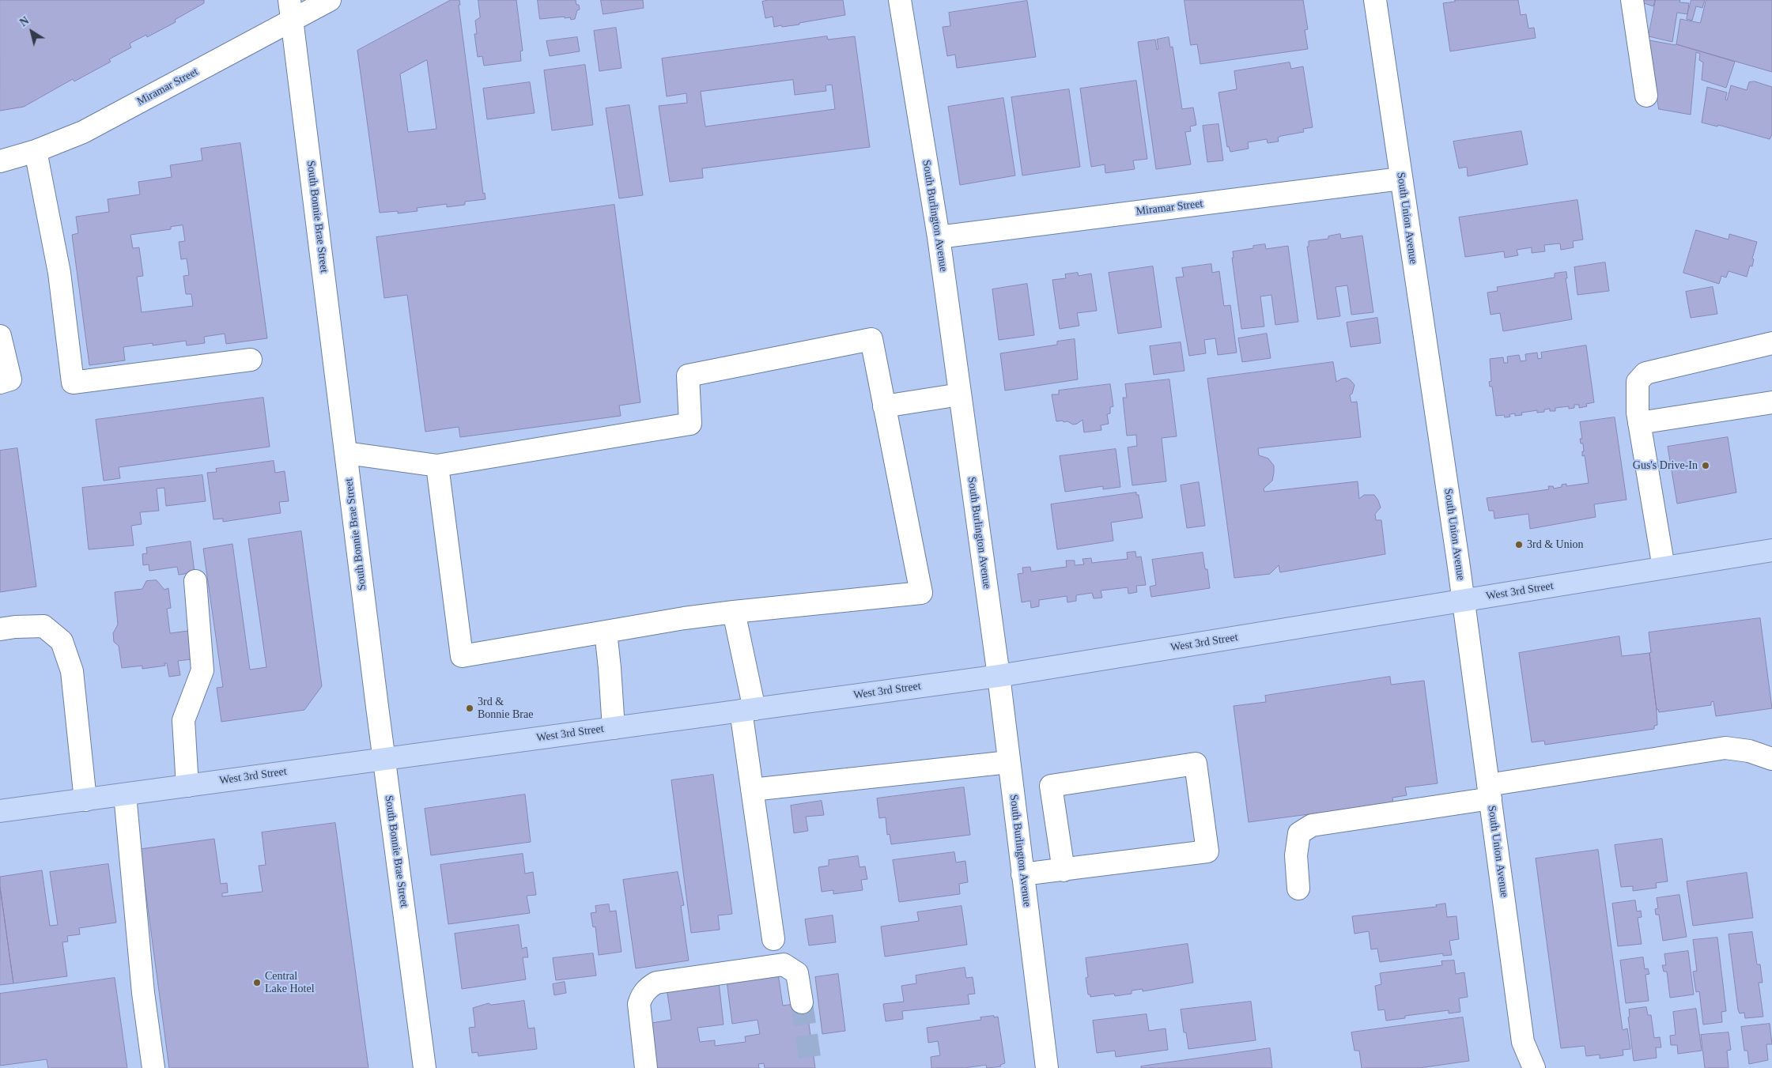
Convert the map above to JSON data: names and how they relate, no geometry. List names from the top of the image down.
{
  "streets": {
    "main road": ["West 3rd Street"],
    "street": [
      "Miramar Street",
      "South Burlington Avenue",
      "South Bonnie Brae Street",
      "South Union Avenue"
    ]
  },
  "crossings": [
    ["Miramar Street", "South Burlington Avenue"],
    ["Miramar Street", "South Bonnie Brae Street"],
    ["Miramar Street", "South Union Avenue"],
    ["South Burlington Avenue", "West 3rd Street"],
    ["South Bonnie Brae Street", "West 3rd Street"],
    ["South Union Avenue", "West 3rd Street"]
  ],
  "places": [
    "Gus's Drive-In",
    "3rd & Union",
    "3rd & Bonnie Brae",
    "Central Lake Hotel"
  ],
  "north": "top left"
}
